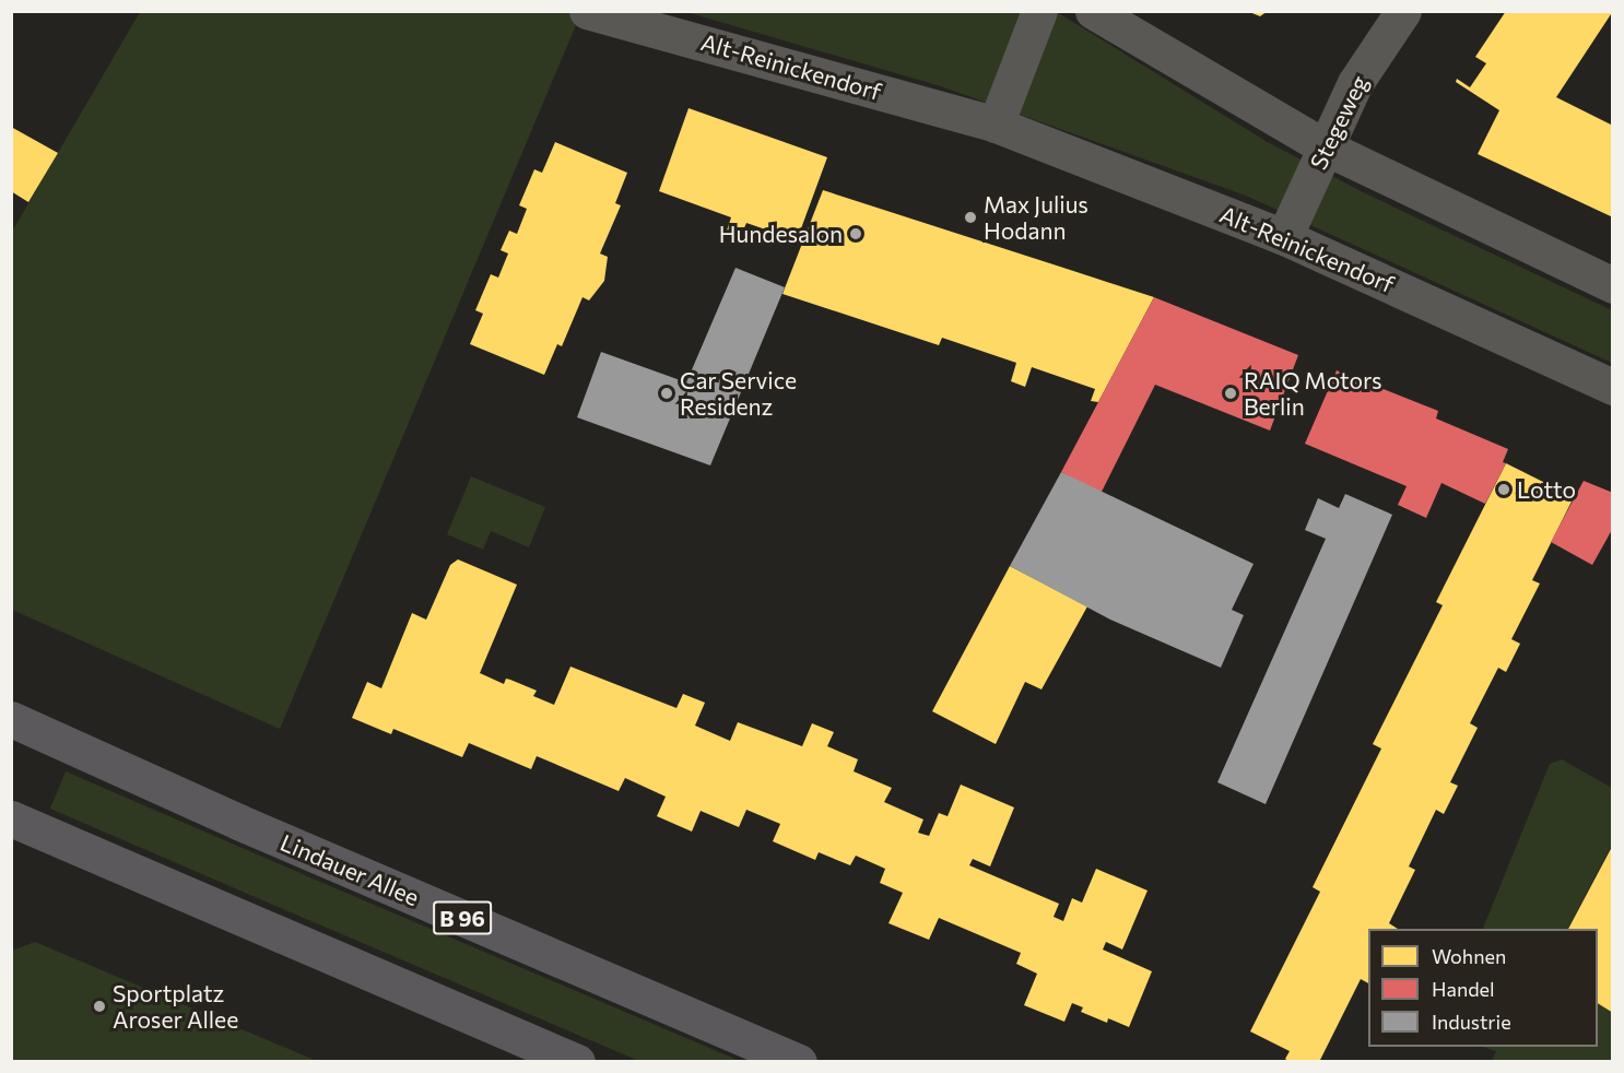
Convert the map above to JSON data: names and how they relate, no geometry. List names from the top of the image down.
{
  "streets": {
    "main road": ["Lindauer Allee", "B 96"],
    "street": ["Alt-Reinickendorf", "Stegeweg"]
  },
  "crossings": [
    ["Alt-Reinickendorf", "Stegeweg"]
  ],
  "places": [
    "Max Julius Hodann",
    "Hundesalon",
    "Car Service Residenz",
    "RAIQ Motors Berlin",
    "Lotto",
    "Sportplatz Aroser Allee"
  ],
  "legend": ["Wohnen", "Handel", "Industrie"]
}
